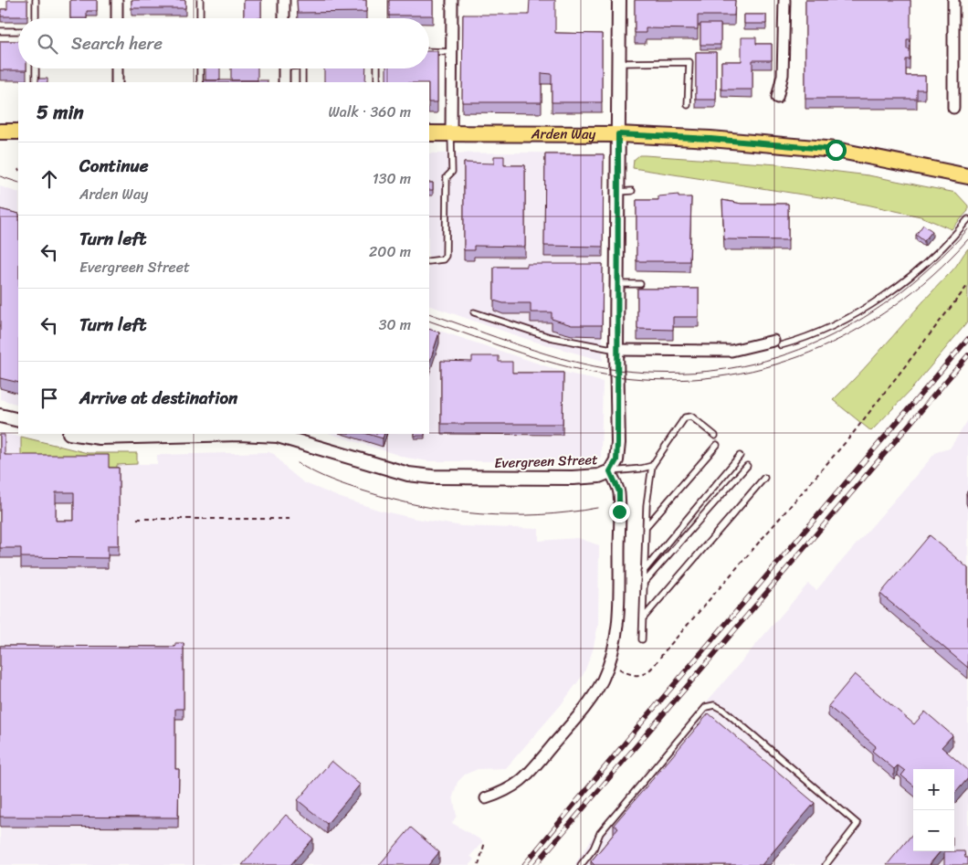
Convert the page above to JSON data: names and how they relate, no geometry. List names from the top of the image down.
{
  "streets": {
    "main road": ["Arden Way"],
    "street": ["Evergreen Street"]
  },
  "crossings": [
    ["Arden Way", "Evergreen Street"]
  ],
  "page": {
    "search": "Search here",
    "heading": ["5 min", "Walk · 360 m"],
    "list": [
      ["Continue", "Arden Way", "130 m"],
      ["Turn left", "Evergreen Street", "200 m"],
      ["Turn left", "30 m"],
      "Arrive at destination"
    ],
    "map_buttons": ["+", "−"]
  }
}
